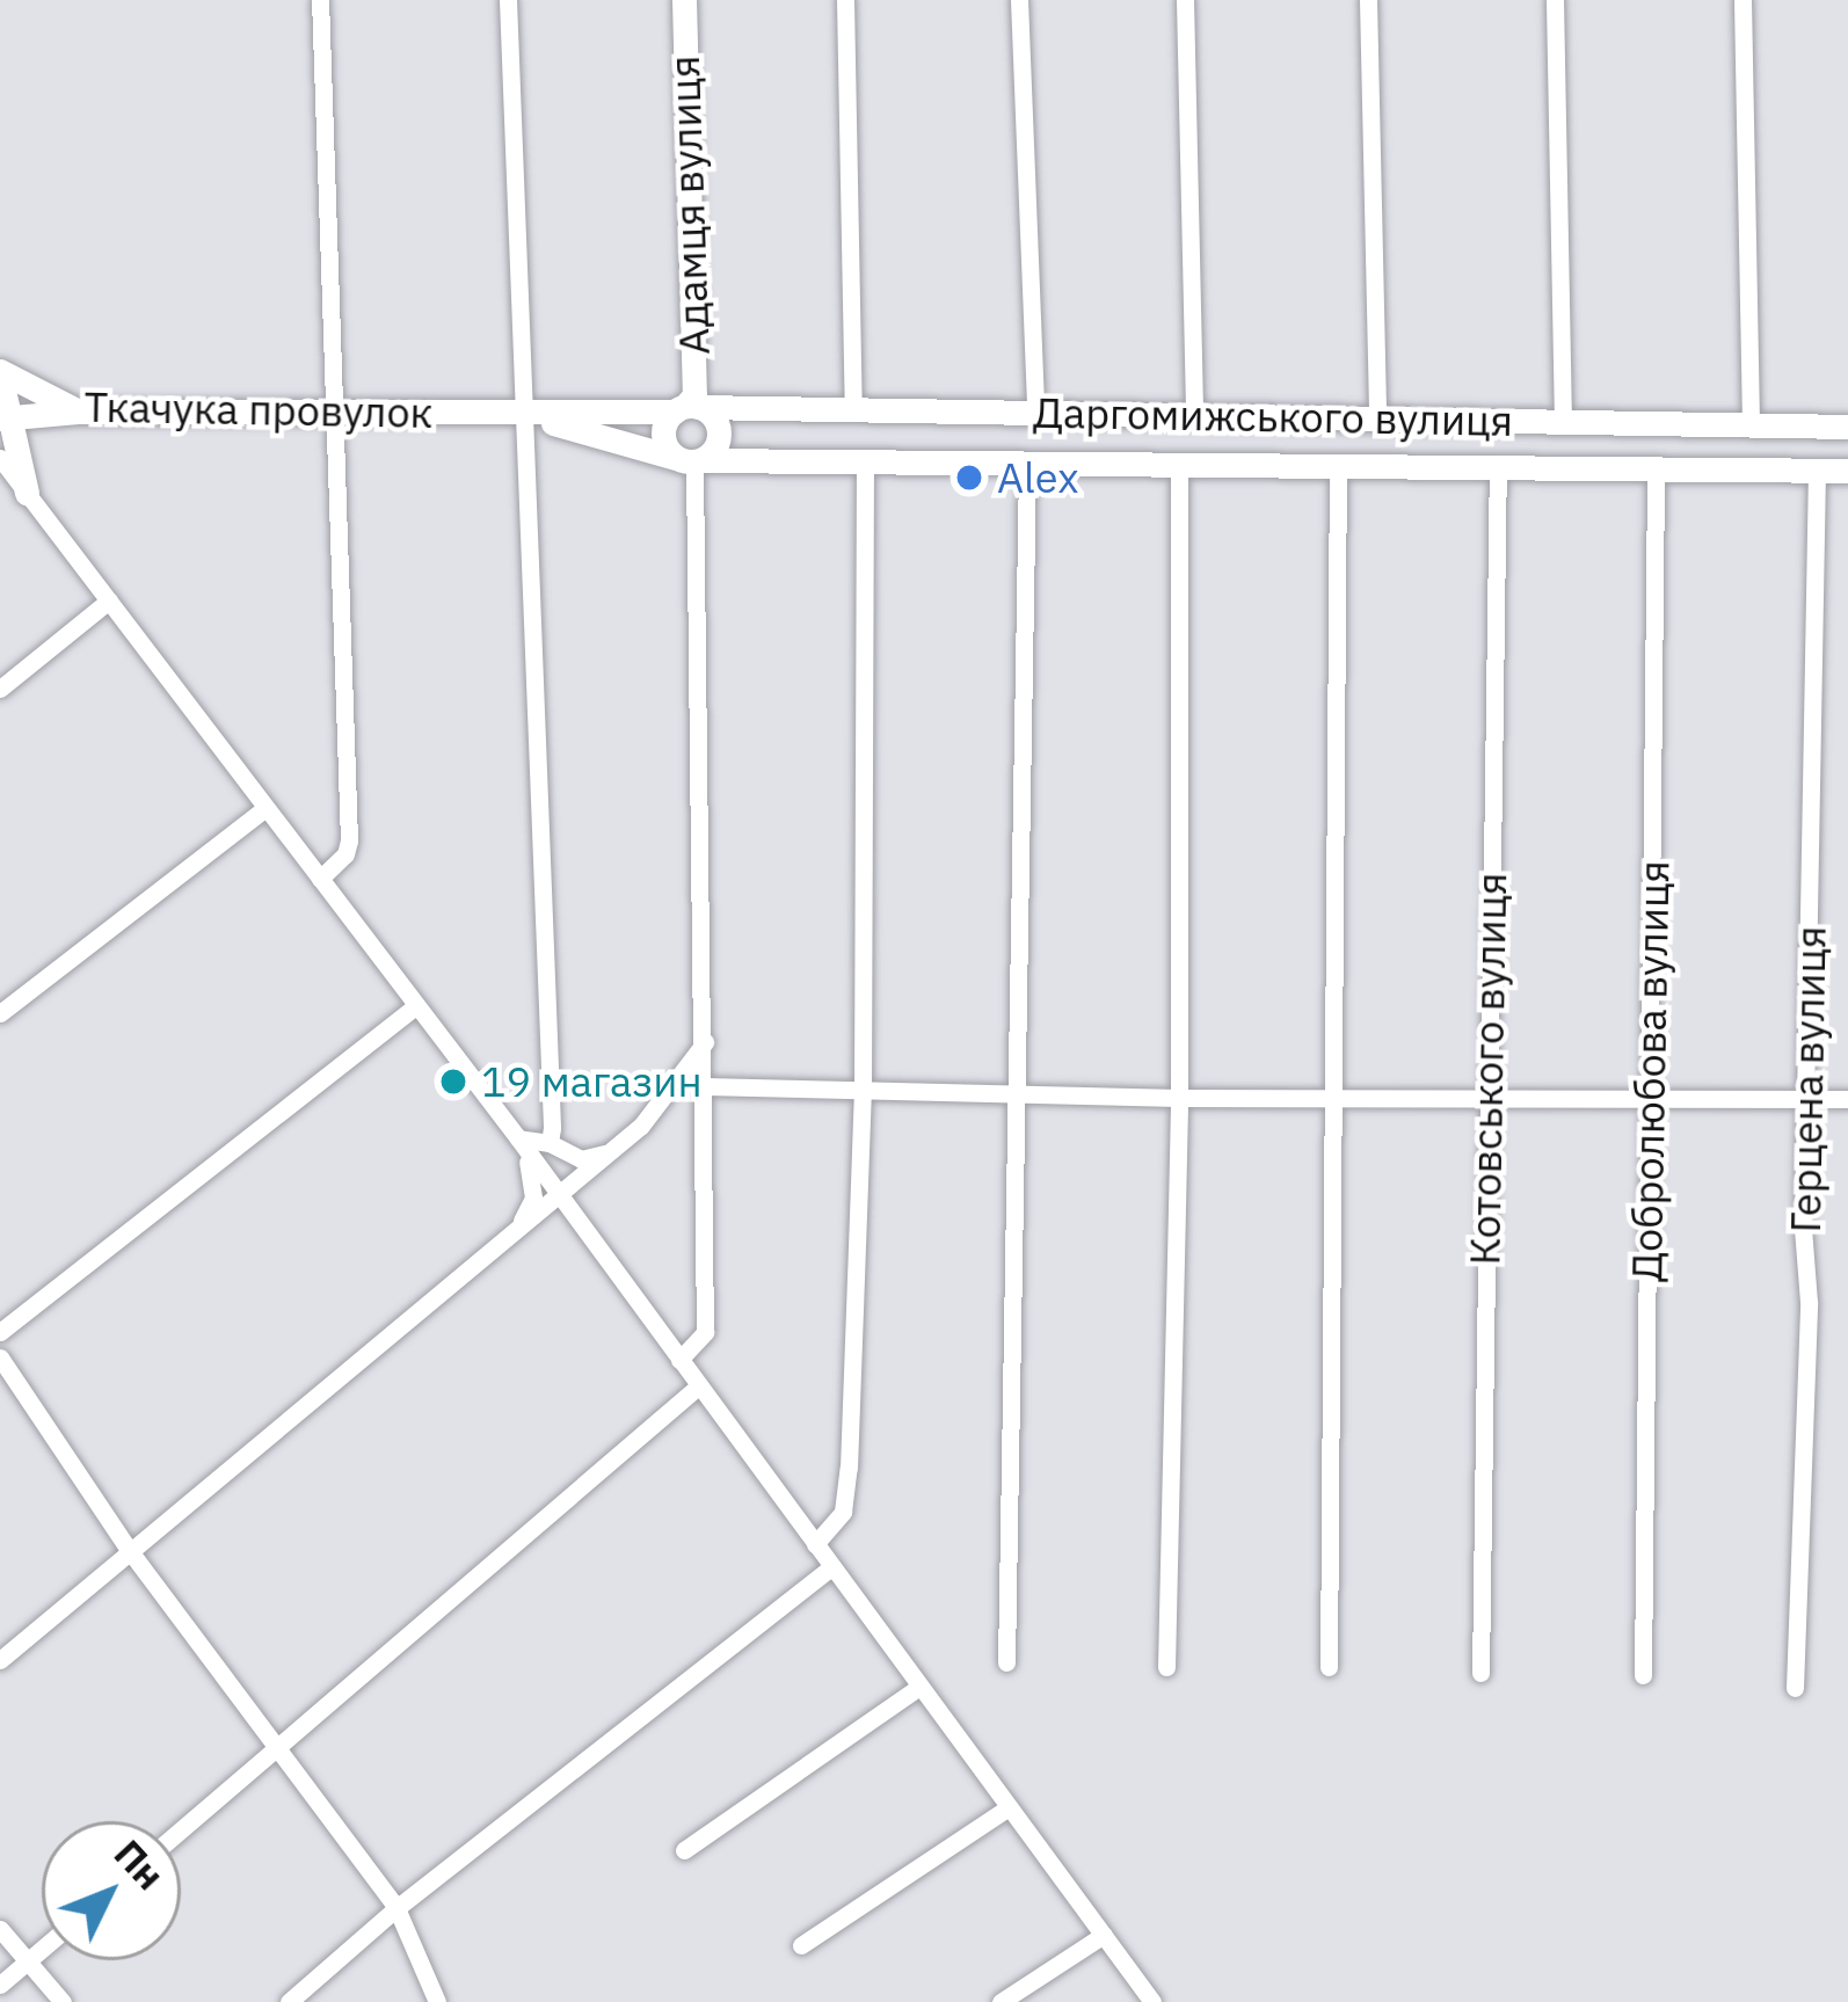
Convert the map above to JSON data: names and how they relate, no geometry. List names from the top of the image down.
{
  "streets": {
    "street": [
      "Адамця вулиця",
      "Ткачука провулок",
      "Даргомижського вулиця",
      "Котовського вулиця",
      "Добролюбова вулиця",
      "Герцена вулиця"
    ]
  },
  "crossings": [
    ["Адамця вулиця", "Даргомижського вулиця"],
    ["Ткачука провулок", "Даргомижського вулиця"],
    ["Даргомижського вулиця", "Котовського вулиця"],
    ["Даргомижського вулиця", "Добролюбова вулиця"],
    ["Даргомижського вулиця", "Герцена вулиця"]
  ],
  "places": ["Alex", "19 магазин"],
  "north": "top right"
}
